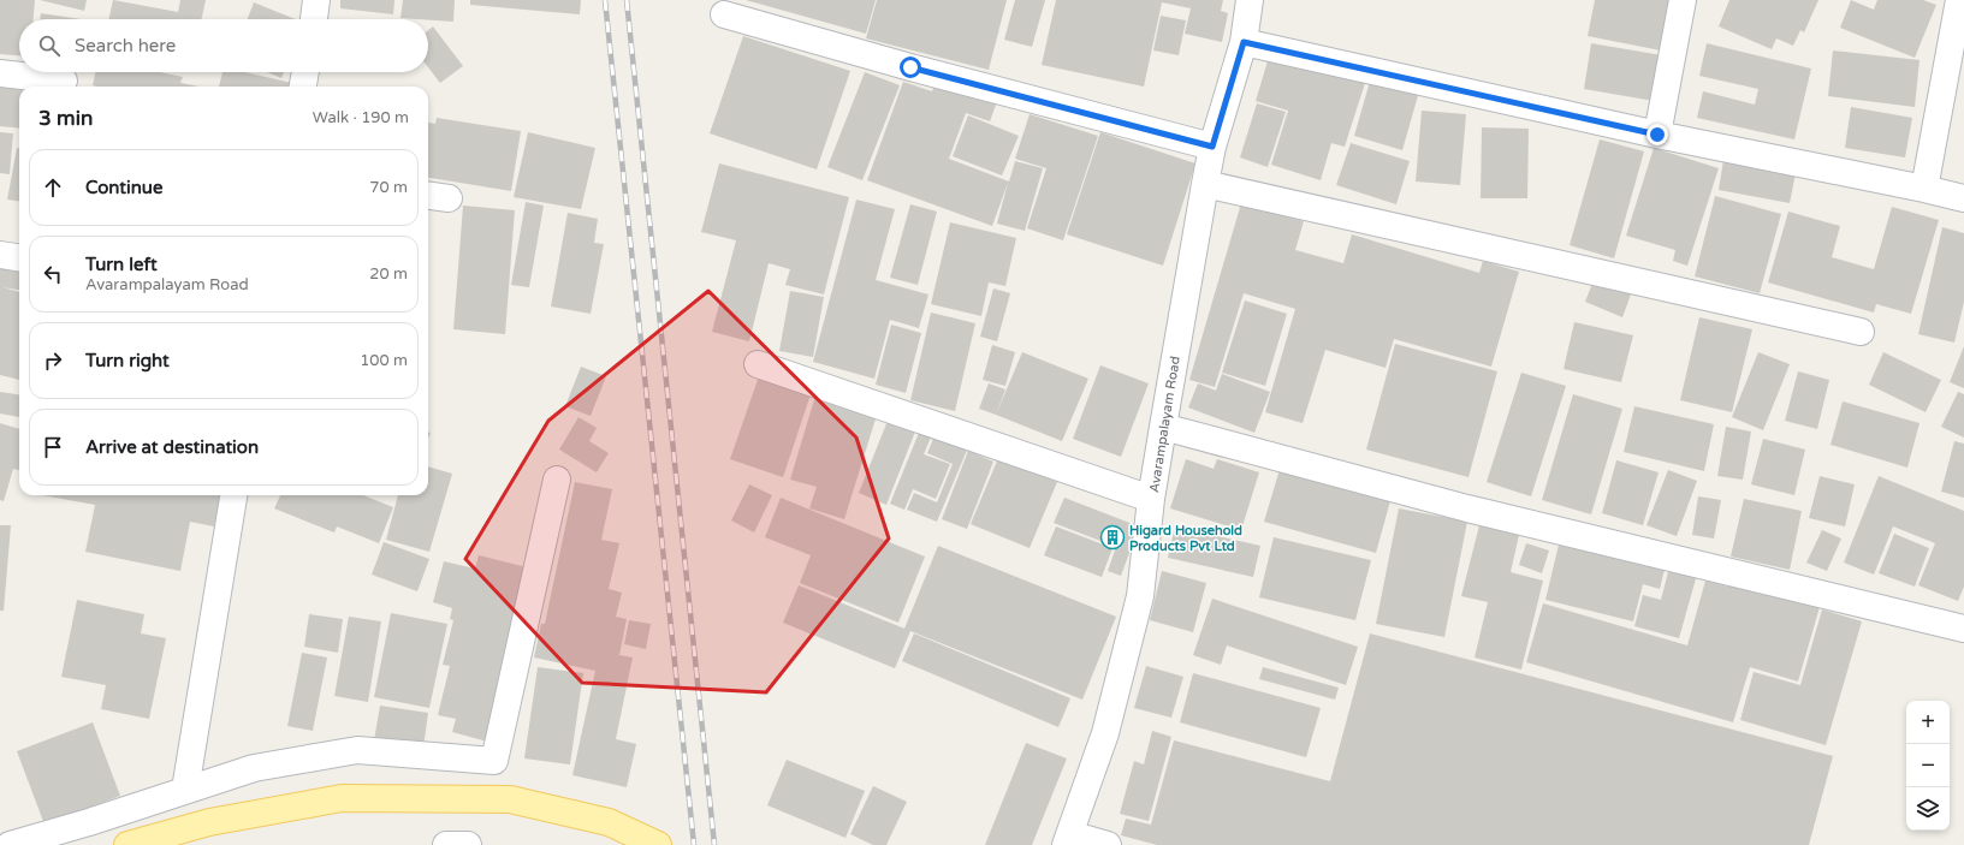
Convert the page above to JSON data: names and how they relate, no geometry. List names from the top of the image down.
{
  "streets": {
    "street": ["Avarampalayam Road"]
  },
  "places": {
    "building": ["Higard Household Products Pvt Ltd"]
  },
  "page": {
    "search": "Search here",
    "heading": ["3 min", "Walk · 190 m"],
    "list": [
      ["Continue", "70 m"],
      ["Turn left", "Avarampalayam Road", "20 m"],
      ["Turn right", "100 m"],
      "Arrive at destination"
    ],
    "map_buttons": ["+", "−"]
  }
}
